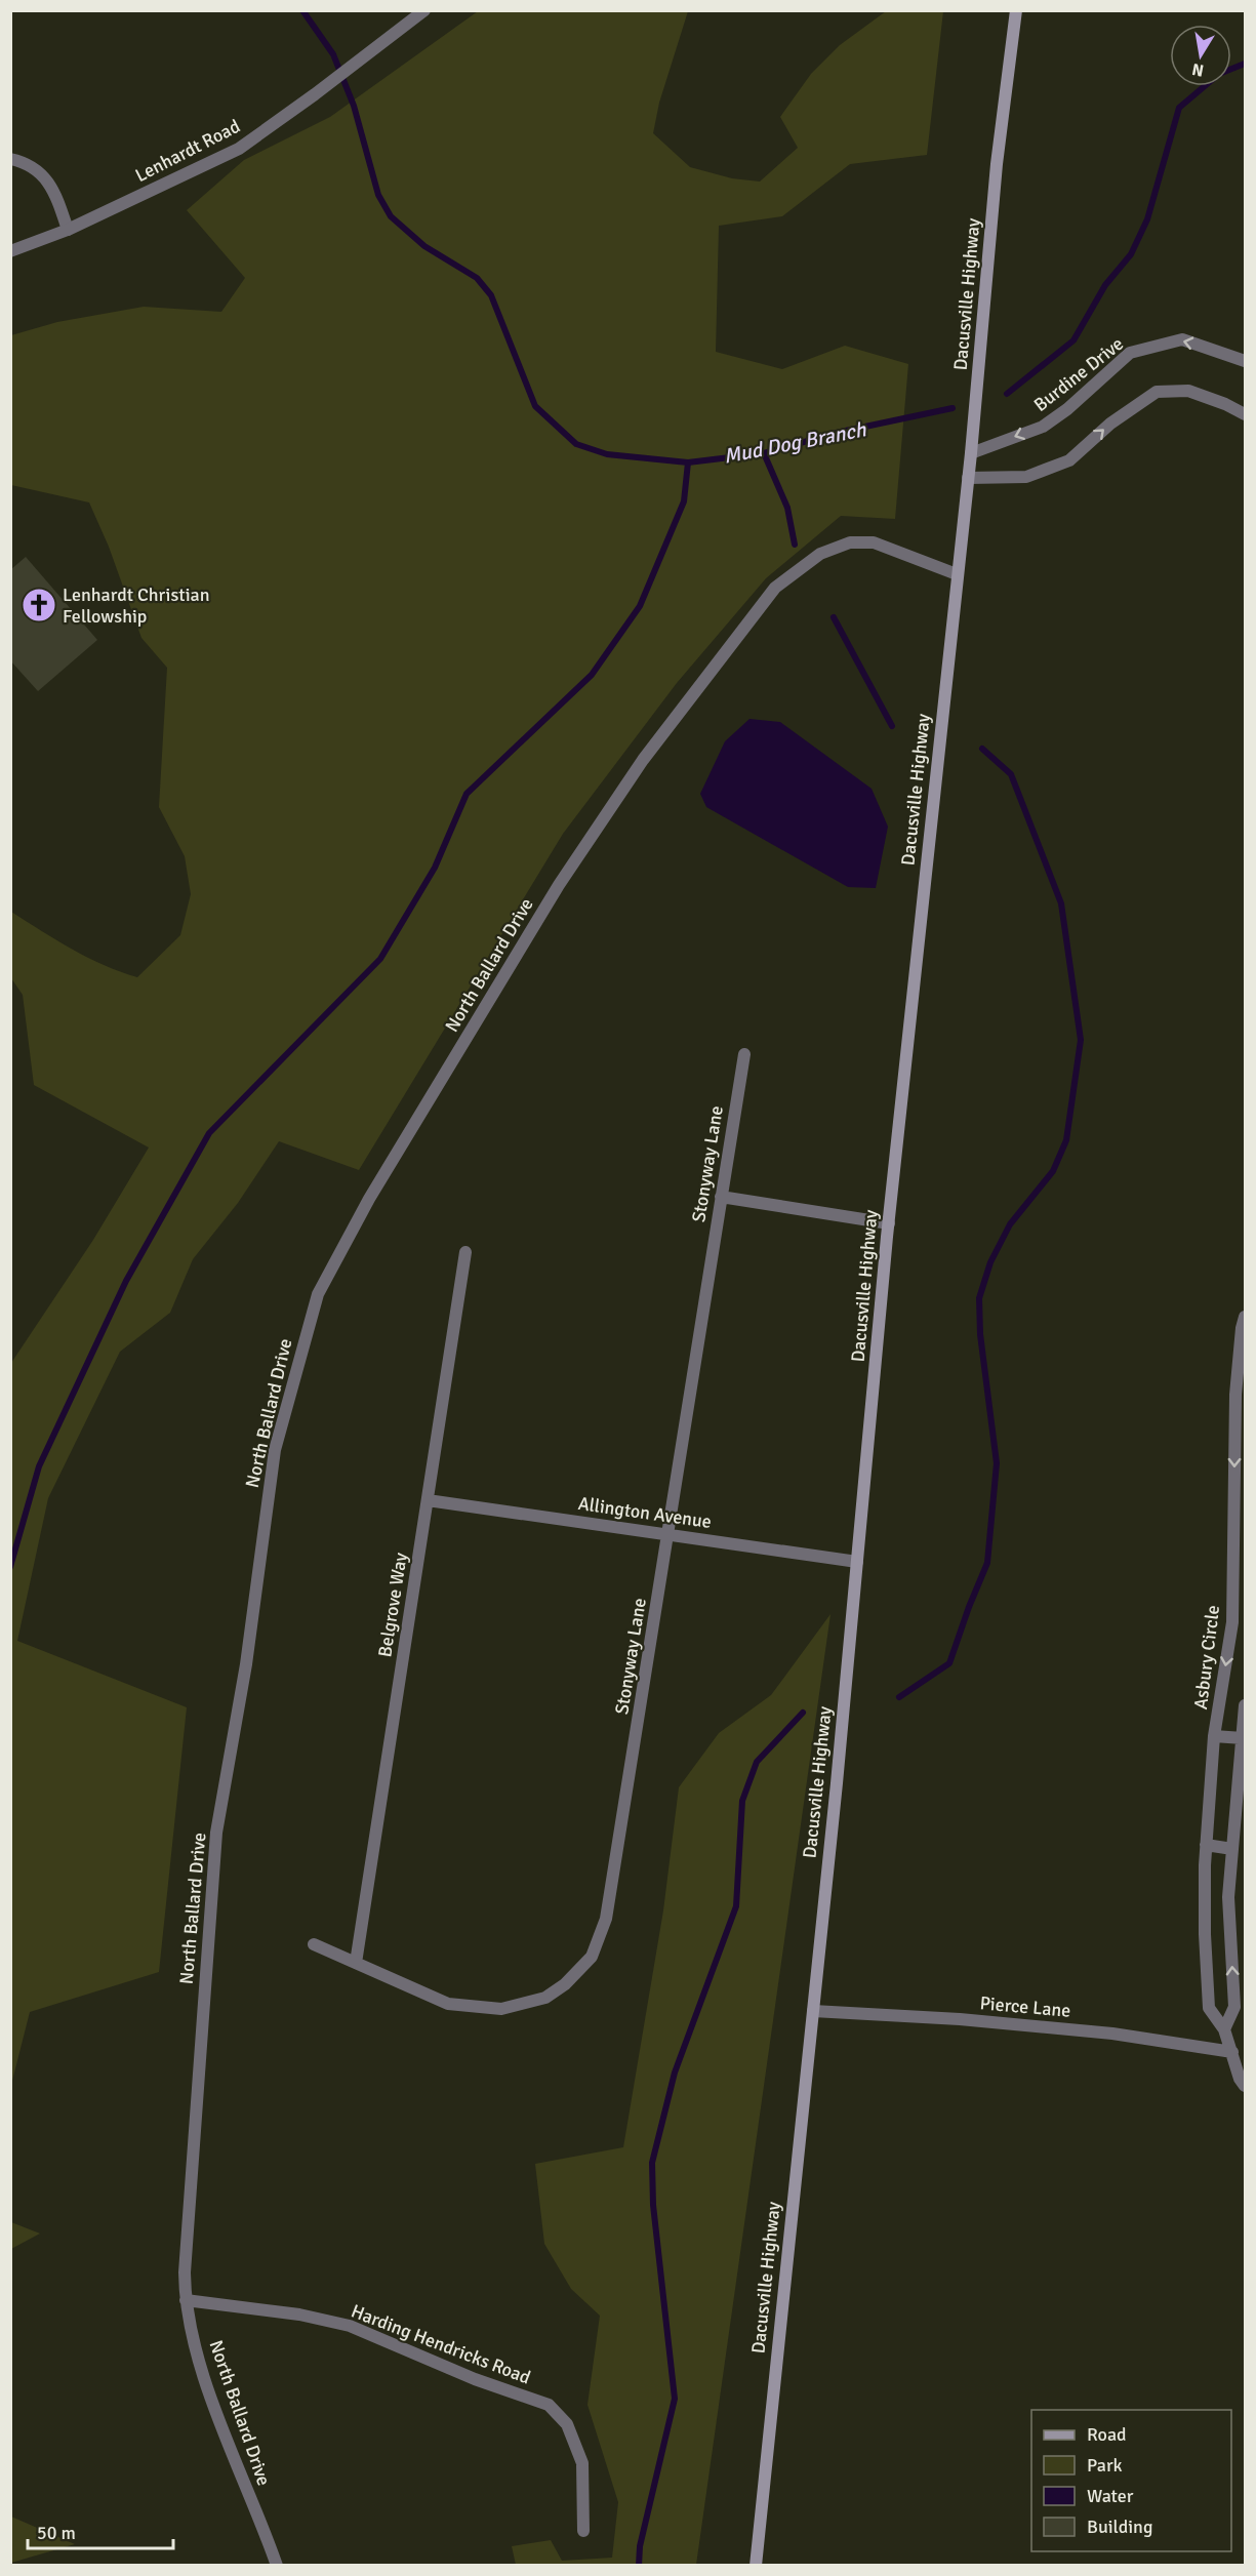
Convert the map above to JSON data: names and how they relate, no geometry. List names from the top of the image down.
{
  "streets": {
    "main road": ["Dacusville Highway"],
    "street": [
      "Lenhardt Road",
      "Burdine Drive",
      "North Ballard Drive",
      "Stonyway Lane",
      "Allington Avenue",
      "Belgrove Way",
      "Asbury Circle",
      "Pierce Lane",
      "Harding Hendricks Road"
    ]
  },
  "crossings": [
    ["Dacusville Highway", "Burdine Drive"],
    ["Dacusville Highway", "North Ballard Drive"],
    ["Dacusville Highway", "Allington Avenue"],
    ["Dacusville Highway", "Pierce Lane"],
    ["North Ballard Drive", "Harding Hendricks Road"],
    ["Stonyway Lane", "Allington Avenue"],
    ["Stonyway Lane", "Belgrove Way"],
    ["Allington Avenue", "Belgrove Way"],
    ["Asbury Circle", "Pierce Lane"]
  ],
  "one_way": ["Asbury Circle"],
  "water": ["Mud Dog Branch"],
  "places": {
    "church": ["Lenhardt Christian Fellowship"]
  },
  "legend": [
    "Road",
    "Park",
    "Water",
    "Building"
  ],
  "scale_bar": "50 m",
  "north": "bottom"
}
